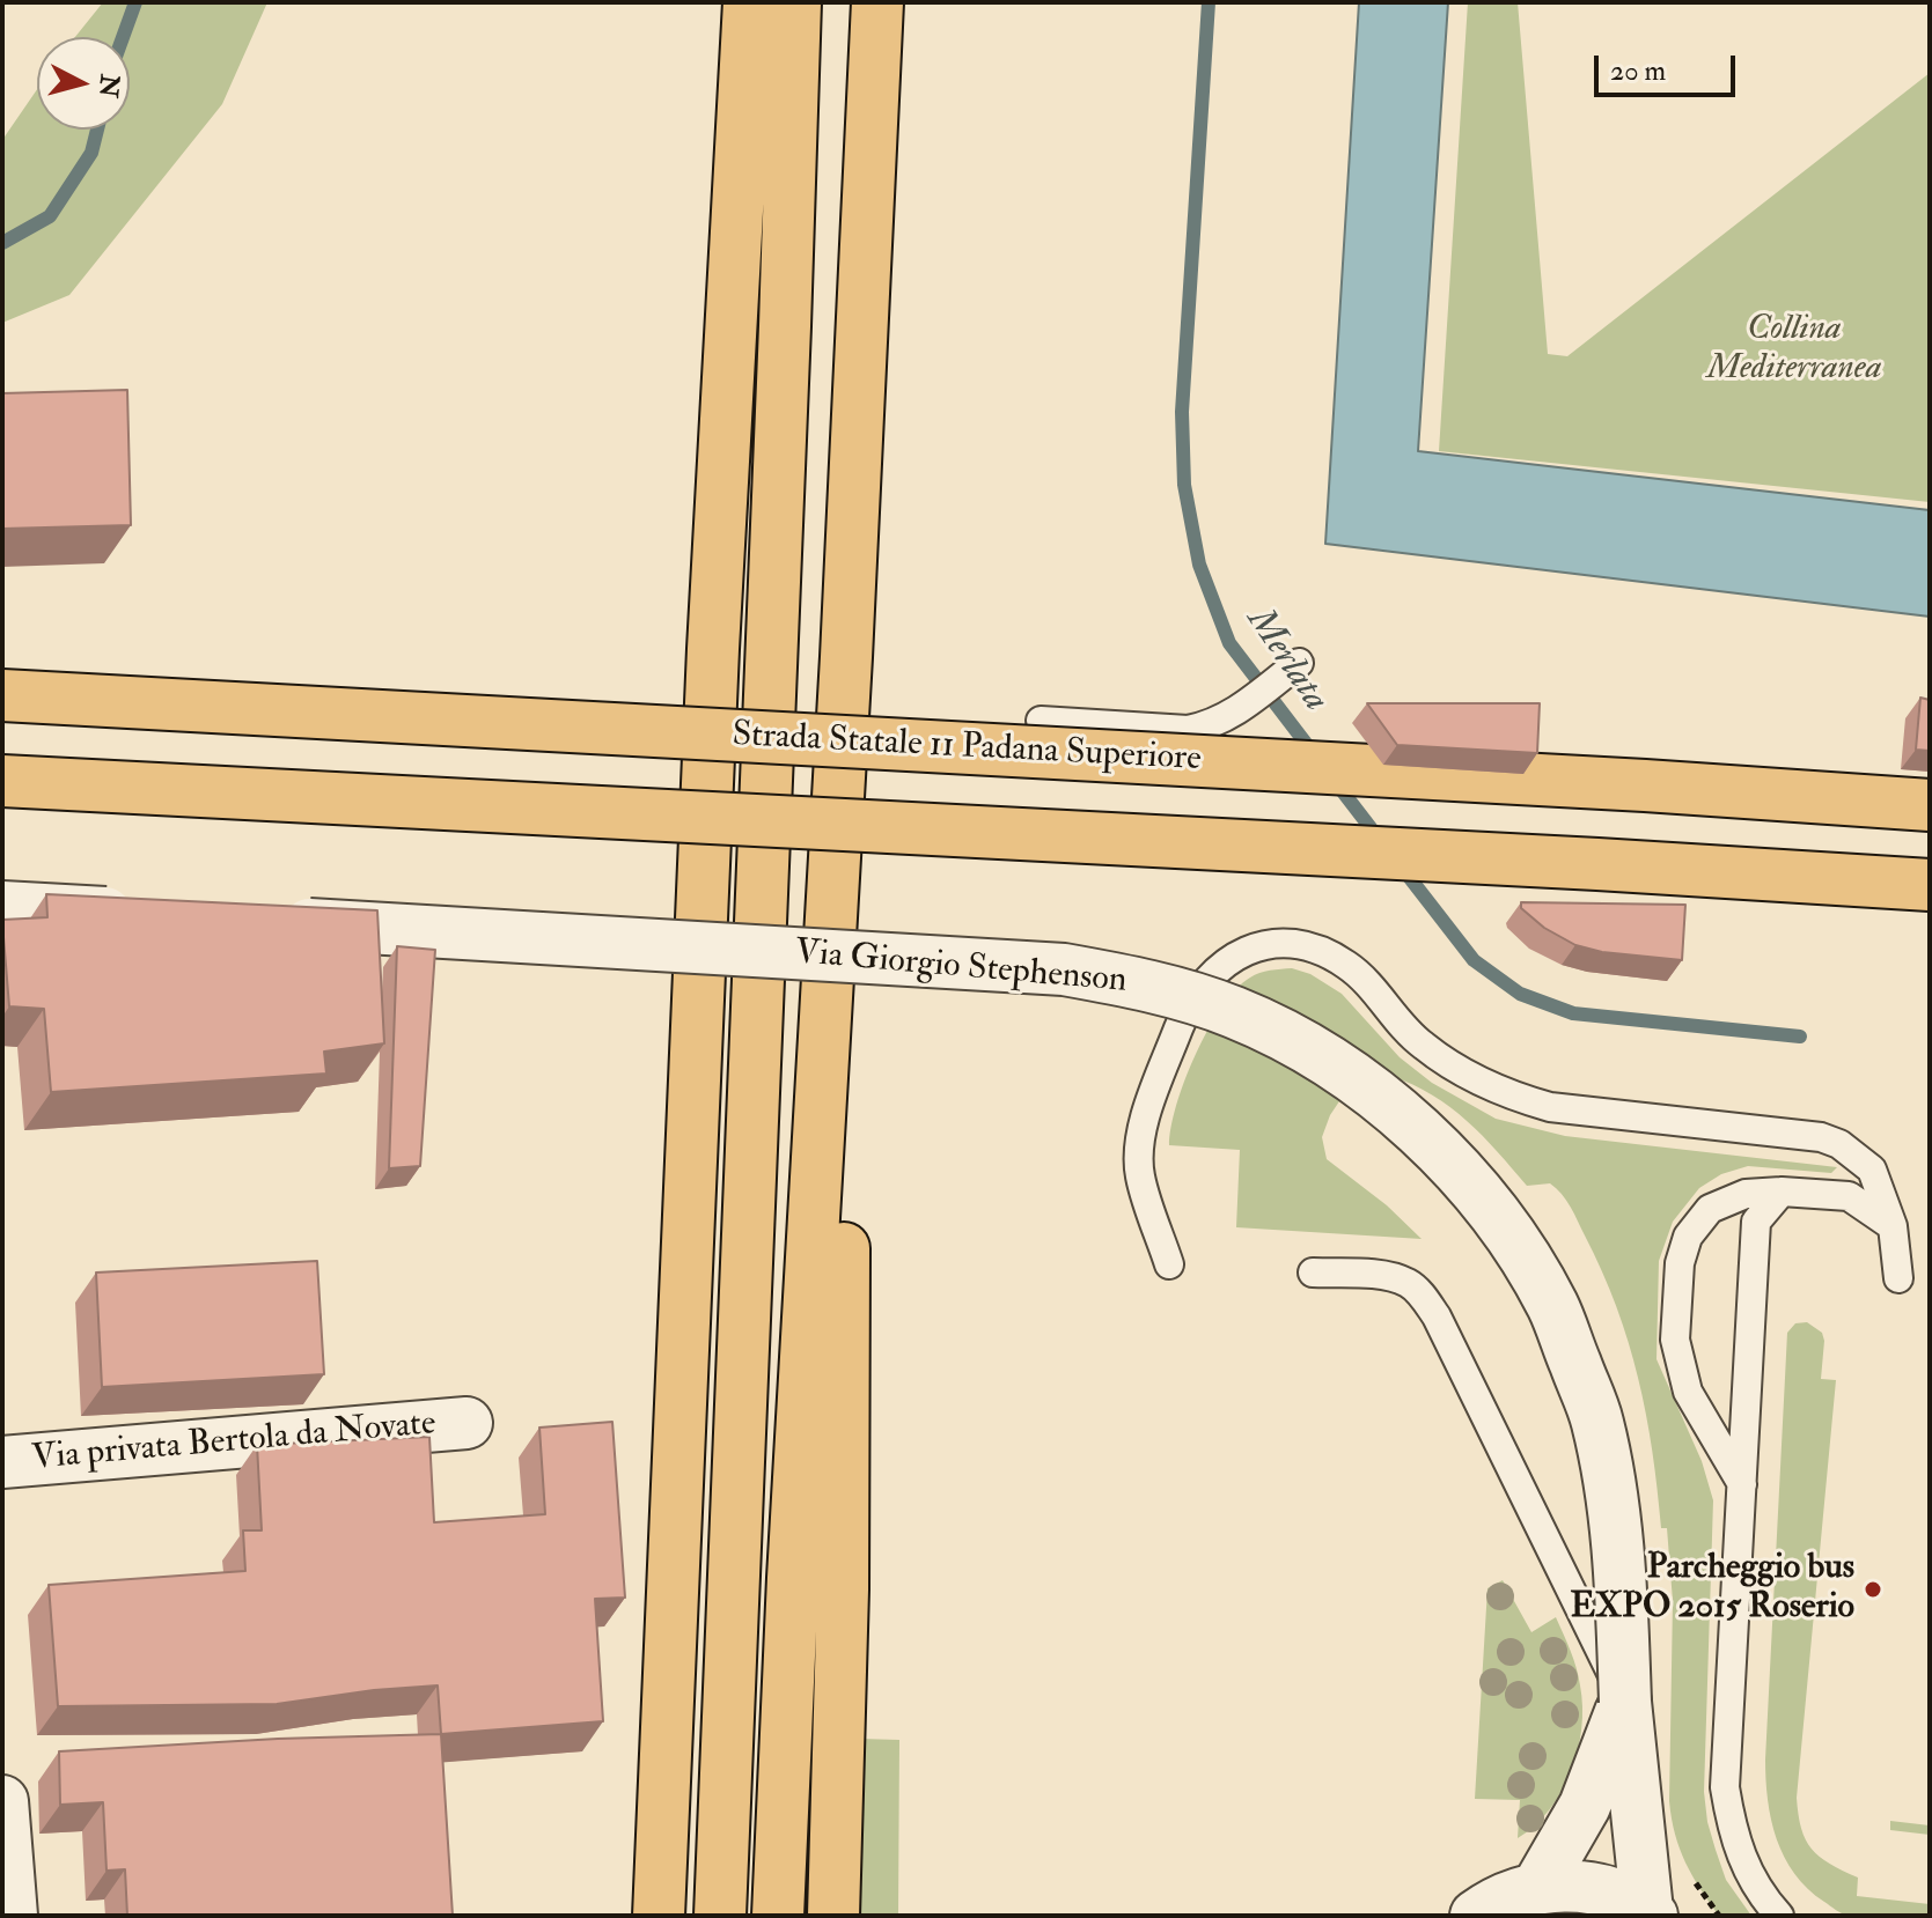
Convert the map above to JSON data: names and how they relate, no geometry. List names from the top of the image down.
{
  "streets": {
    "highway": ["Strada Statale 11 Padana Superiore"],
    "street": ["Via Giorgio Stephenson", "Via privata Bertola da Novate"]
  },
  "water": ["Merlata"],
  "parks": ["Collina Mediterranea"],
  "places": ["Parcheggio bus EXPO 2015 Roserio"],
  "scale_bar": "20 m",
  "north": "right"
}
